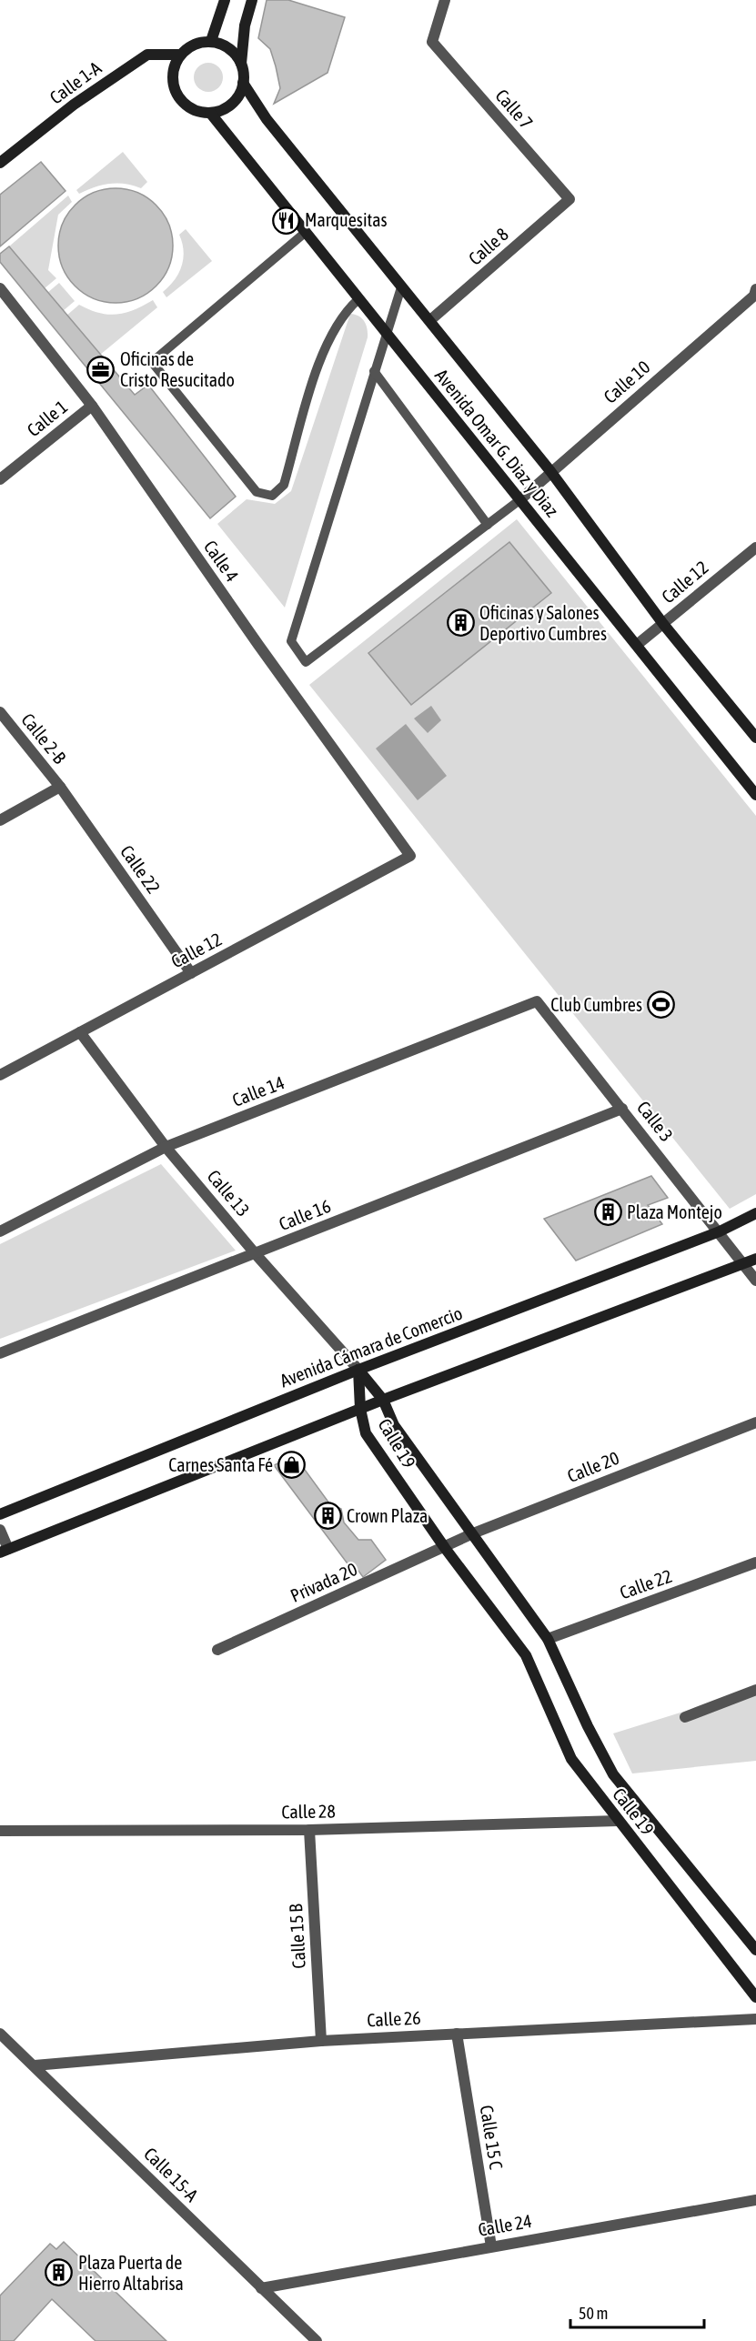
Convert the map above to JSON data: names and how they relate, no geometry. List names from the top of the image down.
{
  "streets": {
    "street": [
      "Calle 1-A",
      "Calle 7",
      "Calle 8",
      "Calle 10",
      "Calle 1",
      "Avenida Omar G. Diaz y Diaz",
      "Calle 4",
      "Calle 12",
      "Calle 2-B",
      "Calle 22",
      "Calle 14",
      "Calle 3",
      "Calle 13",
      "Calle 16",
      "Avenida Cámara de Comercio",
      "Calle 19",
      "Calle 20",
      "Privada 20",
      "Calle 28",
      "Calle 15 B",
      "Calle 26",
      "Calle 15 C",
      "Calle 15-A",
      "Calle 24"
    ]
  },
  "crossings": [
    ["Calle 1-A", "Avenida Omar G. Diaz y Diaz"],
    ["Calle 7", "Calle 8"],
    ["Calle 8", "Avenida Omar G. Diaz y Diaz"],
    ["Calle 10", "Avenida Omar G. Diaz y Diaz"],
    ["Calle 1", "Calle 4"],
    ["Avenida Omar G. Diaz y Diaz", "Calle 12"],
    ["Calle 4", "Calle 12"],
    ["Calle 12", "Calle 22"],
    ["Calle 12", "Calle 13"],
    ["Calle 2-B", "Calle 22"],
    ["Calle 22", "Calle 19"],
    ["Calle 14", "Calle 3"],
    ["Calle 14", "Calle 13"],
    ["Calle 3", "Calle 16"],
    ["Calle 3", "Avenida Cámara de Comercio"],
    ["Calle 13", "Calle 16"],
    ["Calle 13", "Avenida Cámara de Comercio"],
    ["Calle 13", "Calle 19"],
    ["Avenida Cámara de Comercio", "Calle 19"],
    ["Calle 19", "Calle 20"],
    ["Calle 19", "Privada 20"],
    ["Calle 19", "Calle 28"],
    ["Calle 20", "Privada 20"],
    ["Calle 28", "Calle 15 B"],
    ["Calle 15 B", "Calle 26"],
    ["Calle 26", "Calle 15 C"],
    ["Calle 26", "Calle 15-A"],
    ["Calle 15 C", "Calle 24"],
    ["Calle 15-A", "Calle 24"]
  ],
  "places": {
    "restaurant": ["Marquesitas"],
    "office": ["Oficinas de Cristo Resucitado"],
    "building": [
      "Oficinas y Salones Deportivo Cumbres",
      "Plaza Montejo",
      "Crown Plaza",
      "Plaza Puerta de Hierro Altabrisa"
    ],
    "sports": ["Club Cumbres"],
    "shop": ["Carnes Santa Fé"]
  },
  "scale_bar": "50 m"
}
